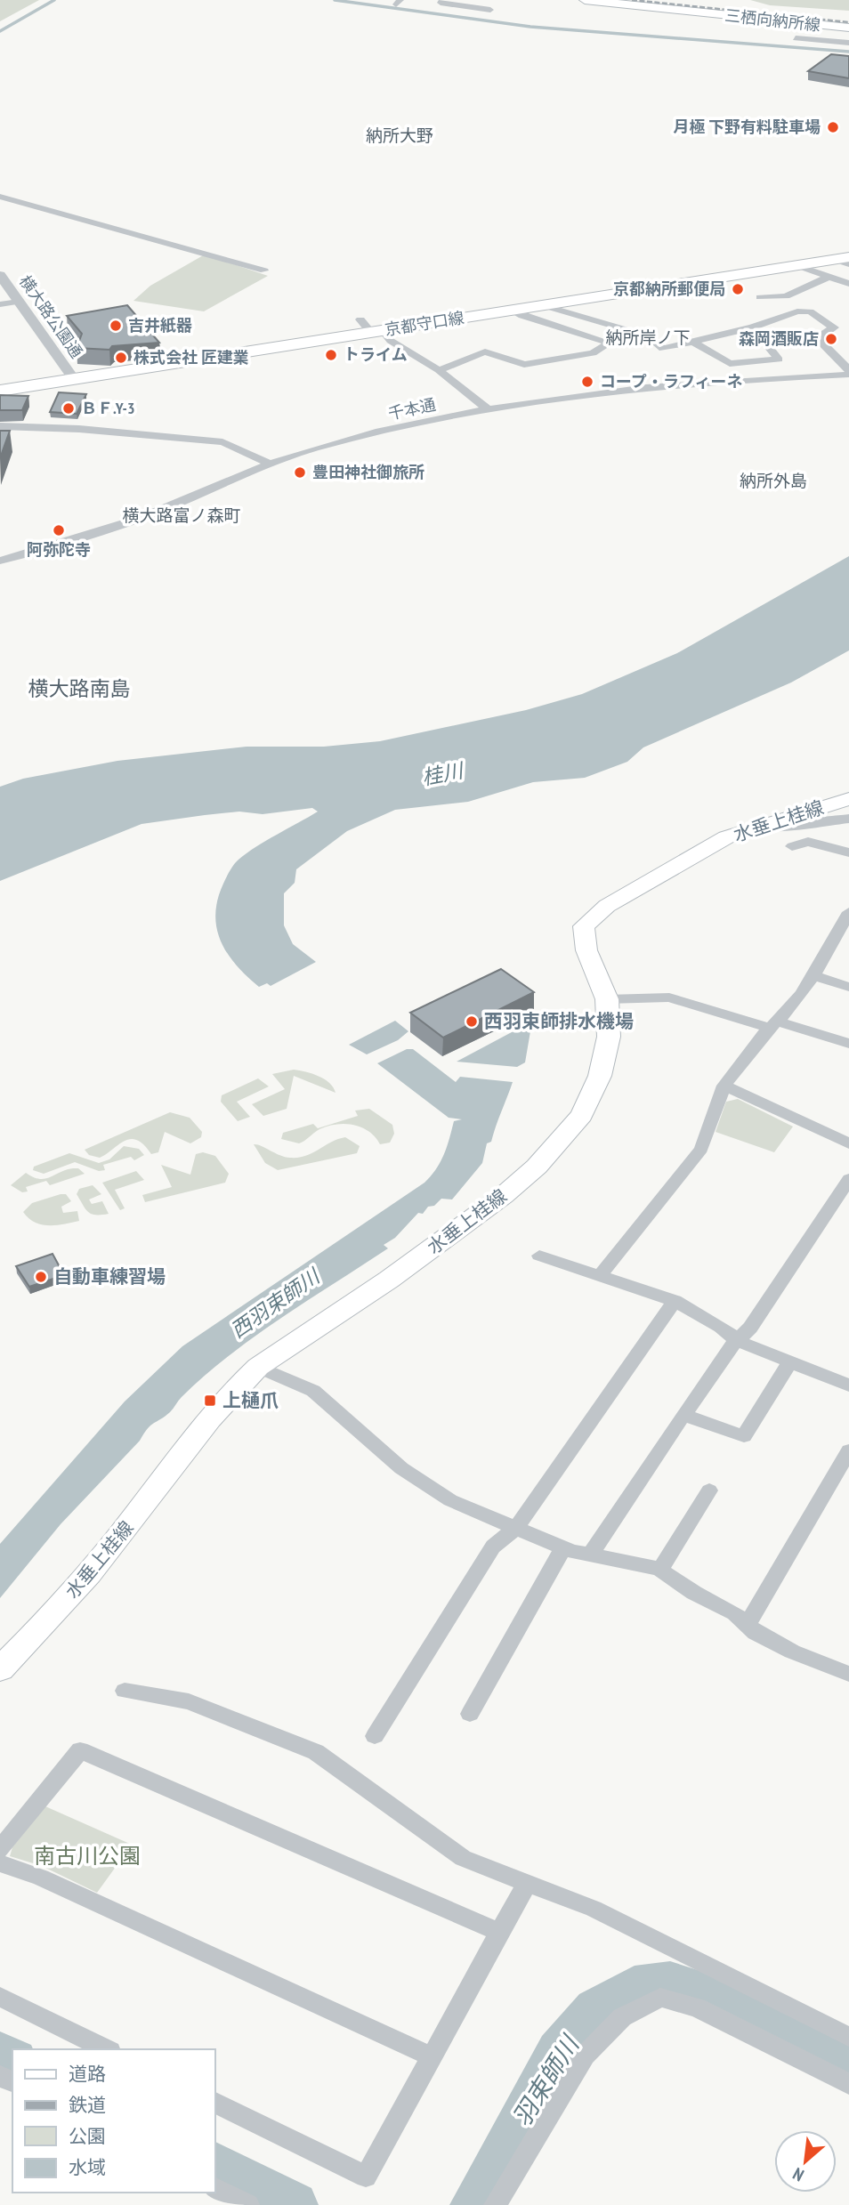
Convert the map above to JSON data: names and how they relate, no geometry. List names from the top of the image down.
{
  "streets": {
    "main road": ["三栖向納所線", "京都守口線", "水垂上桂線"],
    "street": ["横大路公園通", "千本通"]
  },
  "crossings": [
    ["横大路公園通", "京都守口線"]
  ],
  "districts": [
    "納所大野",
    "納所岸ノ下",
    "納所外島",
    "横大路富ノ森町",
    "横大路南島"
  ],
  "water": ["桂川", "西羽束師川", "羽束師川"],
  "parks": ["南古川公園"],
  "places": {
    "other": [
      "月極 下野有料駐車場",
      "京都納所郵便局",
      "吉井紙器",
      "森岡酒販店",
      "トライム",
      "株式会社 匠建業",
      "コープ・ラフィーネ",
      "ＢＦ.Y-3",
      "豊田神社御旅所",
      "阿弥陀寺",
      "西羽束師排水機場",
      "自動車練習場"
    ],
    "transit": ["上樋爪"]
  },
  "legend": [
    "道路",
    "鉄道",
    "公園",
    "水域"
  ],
  "north": "bottom left"
}
